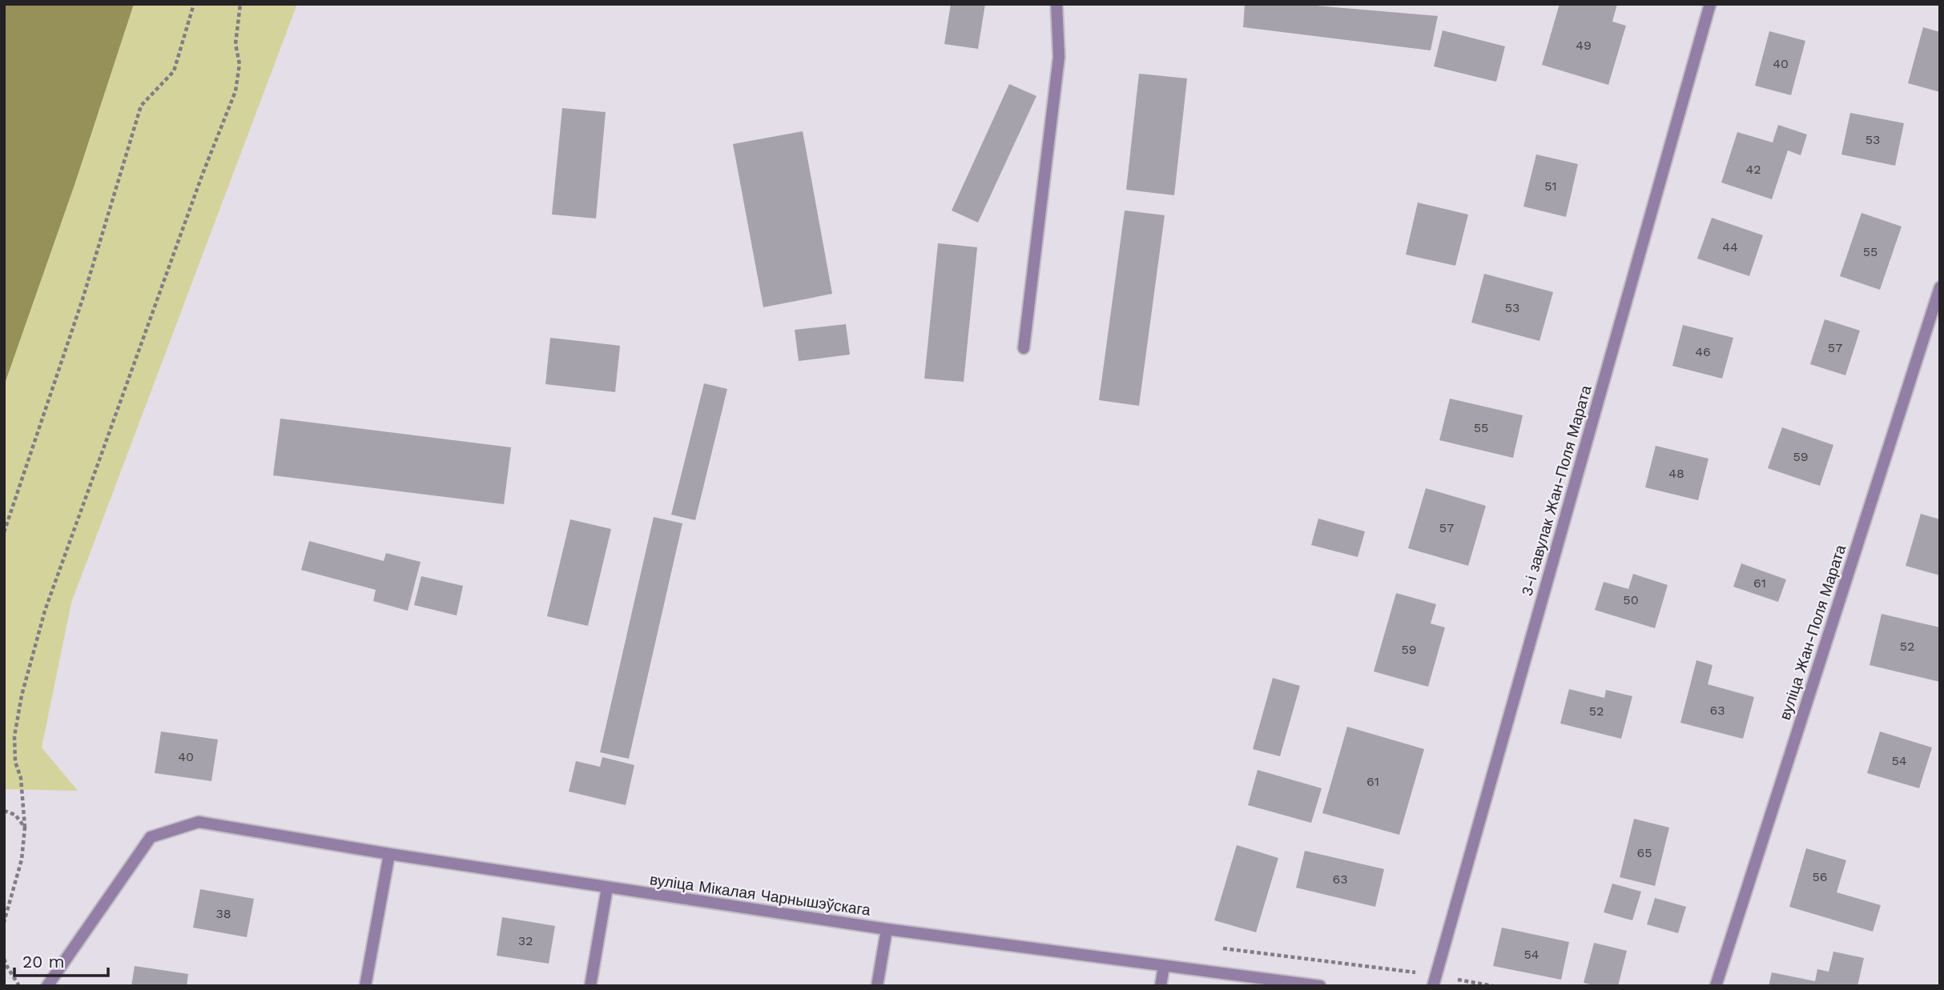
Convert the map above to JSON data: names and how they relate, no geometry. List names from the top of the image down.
{
  "streets": {
    "street": ["3-і завулак Жан-Поля Марата", "вуліца Жан-Поля Марата", "вуліца Мікалая Чарнышэўскага"]
  },
  "house_numbers": [
    "49",
    "40",
    "53",
    "42",
    "51",
    "44",
    "55",
    "53",
    "57",
    "46",
    "55",
    "59",
    "48",
    "57",
    "61",
    "50",
    "52",
    "59",
    "63",
    "52",
    "40",
    "54",
    "61",
    "65",
    "56",
    "63",
    "38",
    "32",
    "54"
  ],
  "scale_bar": "20 m"
}
